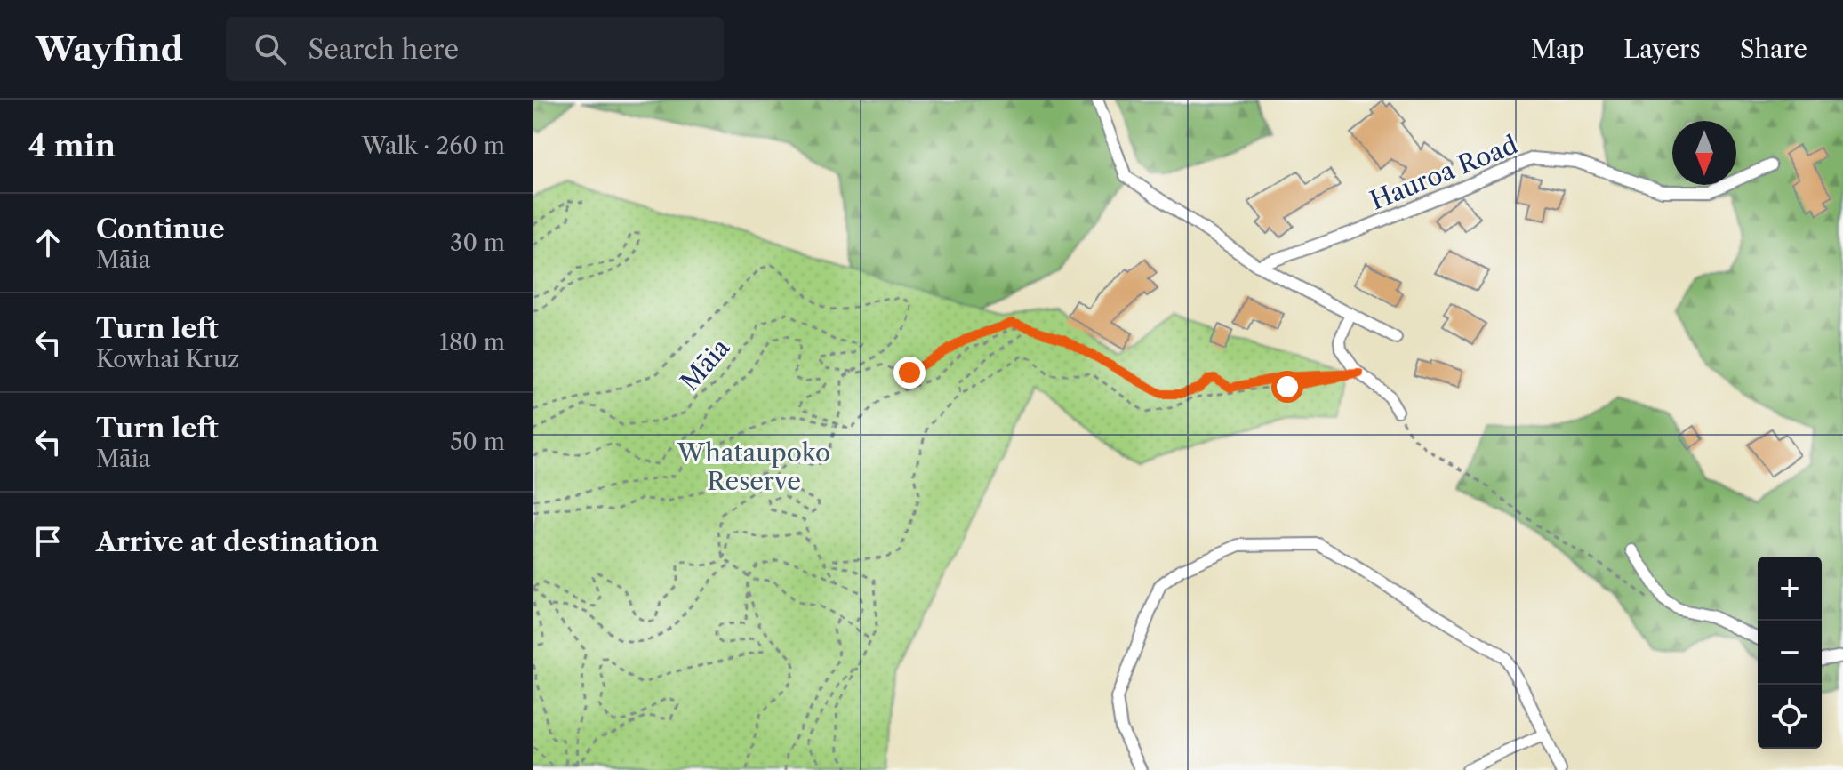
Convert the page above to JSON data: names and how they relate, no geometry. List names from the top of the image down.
{
  "streets": {
    "street": ["Hauroa Road"],
    "path": ["Māia"]
  },
  "parks": ["Whataupoko Reserve"],
  "north": "bottom",
  "page": {
    "header": "Wayfind",
    "search": "Search here",
    "nav": ["Map", "Layers", "Share"],
    "heading": ["4 min", "Walk · 260 m"],
    "list": [
      ["Continue", "Māia", "30 m"],
      ["Turn left", "Kowhai Kruz", "180 m"],
      ["Turn left", "Māia", "50 m"],
      "Arrive at destination"
    ],
    "map_buttons": ["+", "−"]
  }
}
